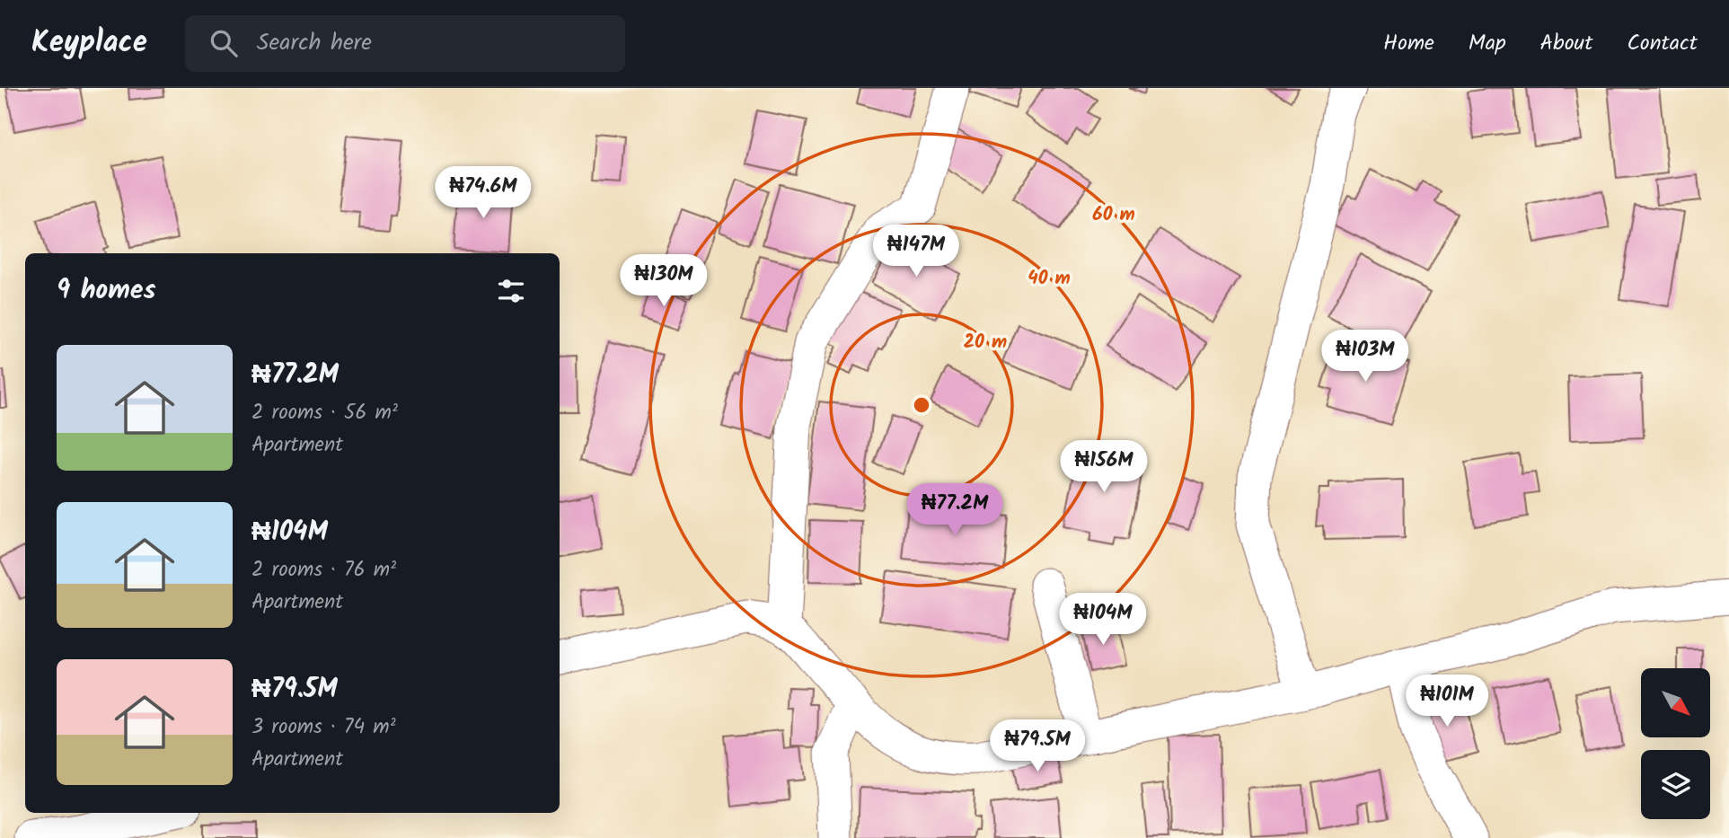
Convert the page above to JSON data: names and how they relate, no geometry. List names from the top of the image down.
{
  "north": "bottom right",
  "page": {
    "header": "Keyplace",
    "search": "Search here",
    "nav": [
      "Home",
      "Map",
      "About",
      "Contact"
    ],
    "price": [
      "₦74.6M",
      "₦147M",
      "₦130M",
      "₦103M",
      "₦156M",
      "₦77.2M",
      "₦104M",
      "₦101M",
      "₦79.5M"
    ],
    "heading": "9 homes",
    "list": [
      {
        "name": "₦77.2M",
        "note": "2 rooms · 56 m² · Apartment"
      },
      {
        "name": "₦104M",
        "note": "2 rooms · 76 m² · Apartment"
      },
      {
        "name": "₦79.5M",
        "note": "3 rooms · 74 m² · Apartment"
      }
    ]
  },
  "rings": ["60 m", "40 m", "20 m"]
}
